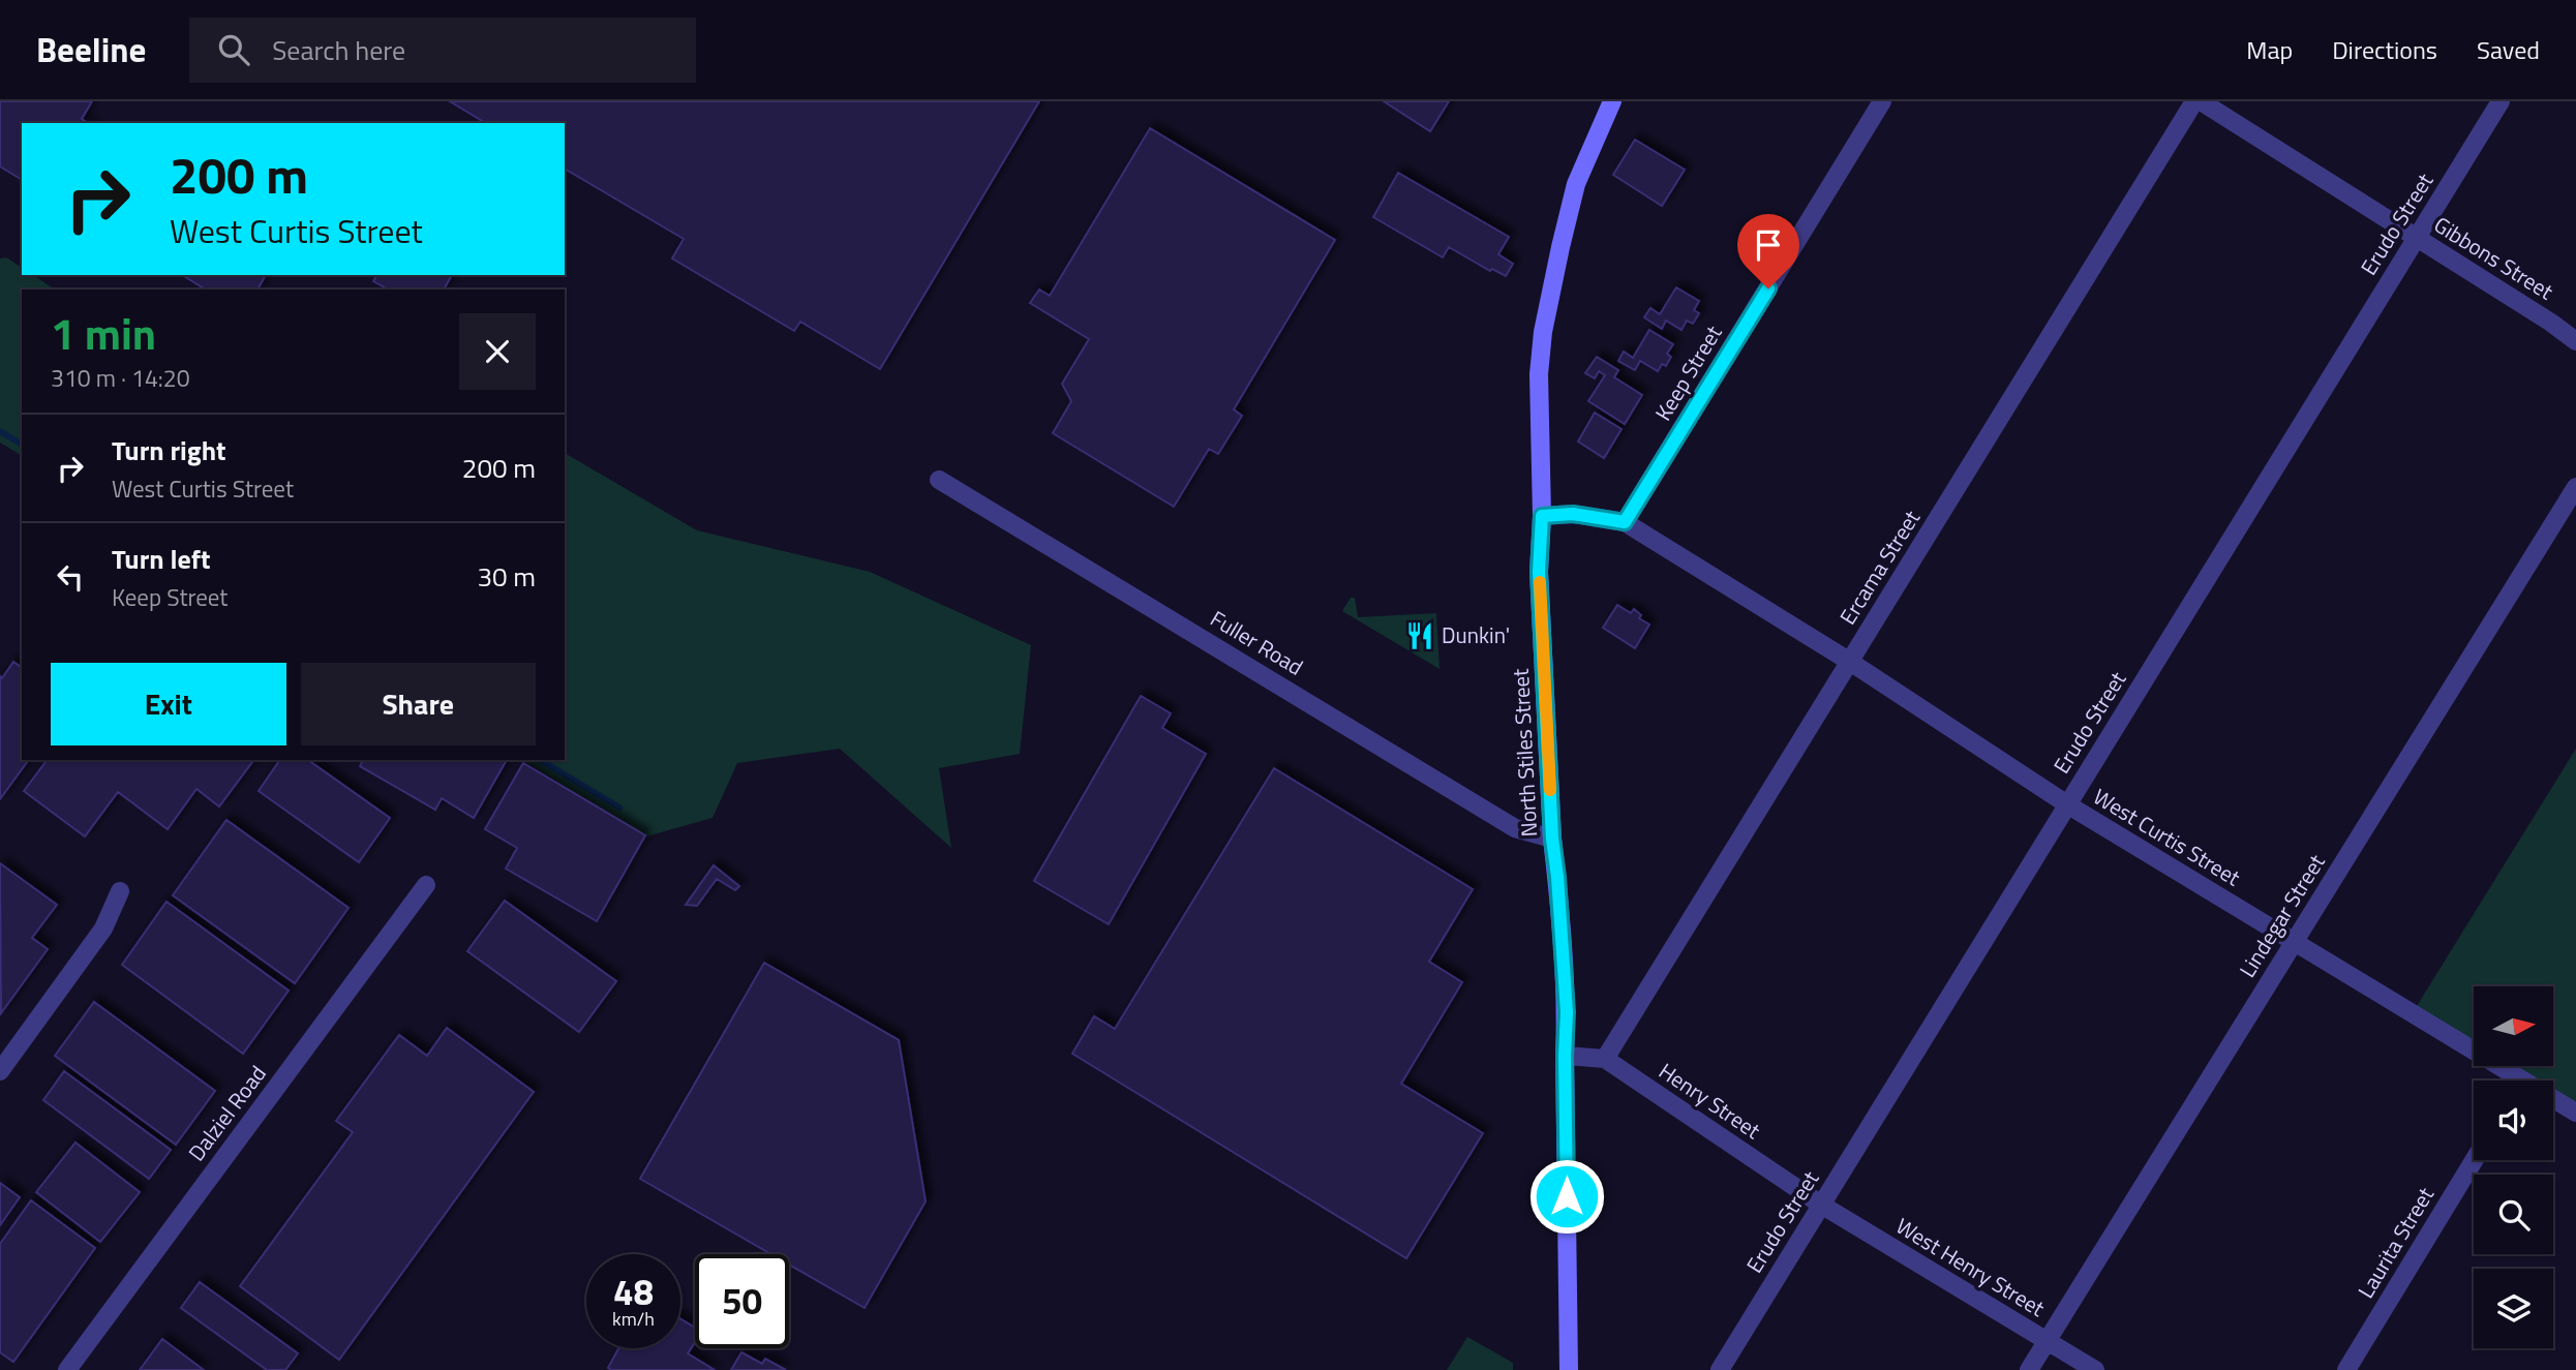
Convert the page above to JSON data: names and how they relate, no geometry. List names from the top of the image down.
{
  "streets": {
    "main road": ["North Stiles Street"],
    "street": [
      "Erudo Street",
      "Gibbons Street",
      "Keep Street",
      "Ercama Street",
      "Fuller Road",
      "West Curtis Street",
      "Lindegar Street",
      "Henry Street",
      "Dalziel Road",
      "Laurita Street",
      "West Henry Street"
    ]
  },
  "crossings": [
    ["Erudo Street", "Gibbons Street"],
    ["Erudo Street", "West Curtis Street"],
    ["Erudo Street", "Henry Street"],
    ["Erudo Street", "West Henry Street"],
    ["Keep Street", "West Curtis Street"],
    ["Ercama Street", "West Curtis Street"],
    ["Ercama Street", "Henry Street"],
    ["Fuller Road", "North Stiles Street"],
    ["North Stiles Street", "West Curtis Street"],
    ["North Stiles Street", "Henry Street"],
    ["West Curtis Street", "Lindegar Street"],
    ["Lindegar Street", "West Henry Street"],
    ["Henry Street", "West Henry Street"]
  ],
  "places": {
    "restaurant": ["Dunkin'"]
  },
  "north": "right",
  "page": {
    "header": "Beeline",
    "search": "Search here",
    "nav": ["Map", "Directions", "Saved"],
    "turn": ["200 m", "West Curtis Street"],
    "heading": ["1 min", "310 m · 14:20"],
    "list": [
      {
        "name": "Turn right",
        "note": "West Curtis Street",
        "value": "200 m"
      },
      {
        "name": "Turn left",
        "note": "Keep Street",
        "value": "30 m"
      }
    ],
    "buttons": ["Exit", "Share"],
    "speed": "48 km/h",
    "limit": "50"
  }
}
